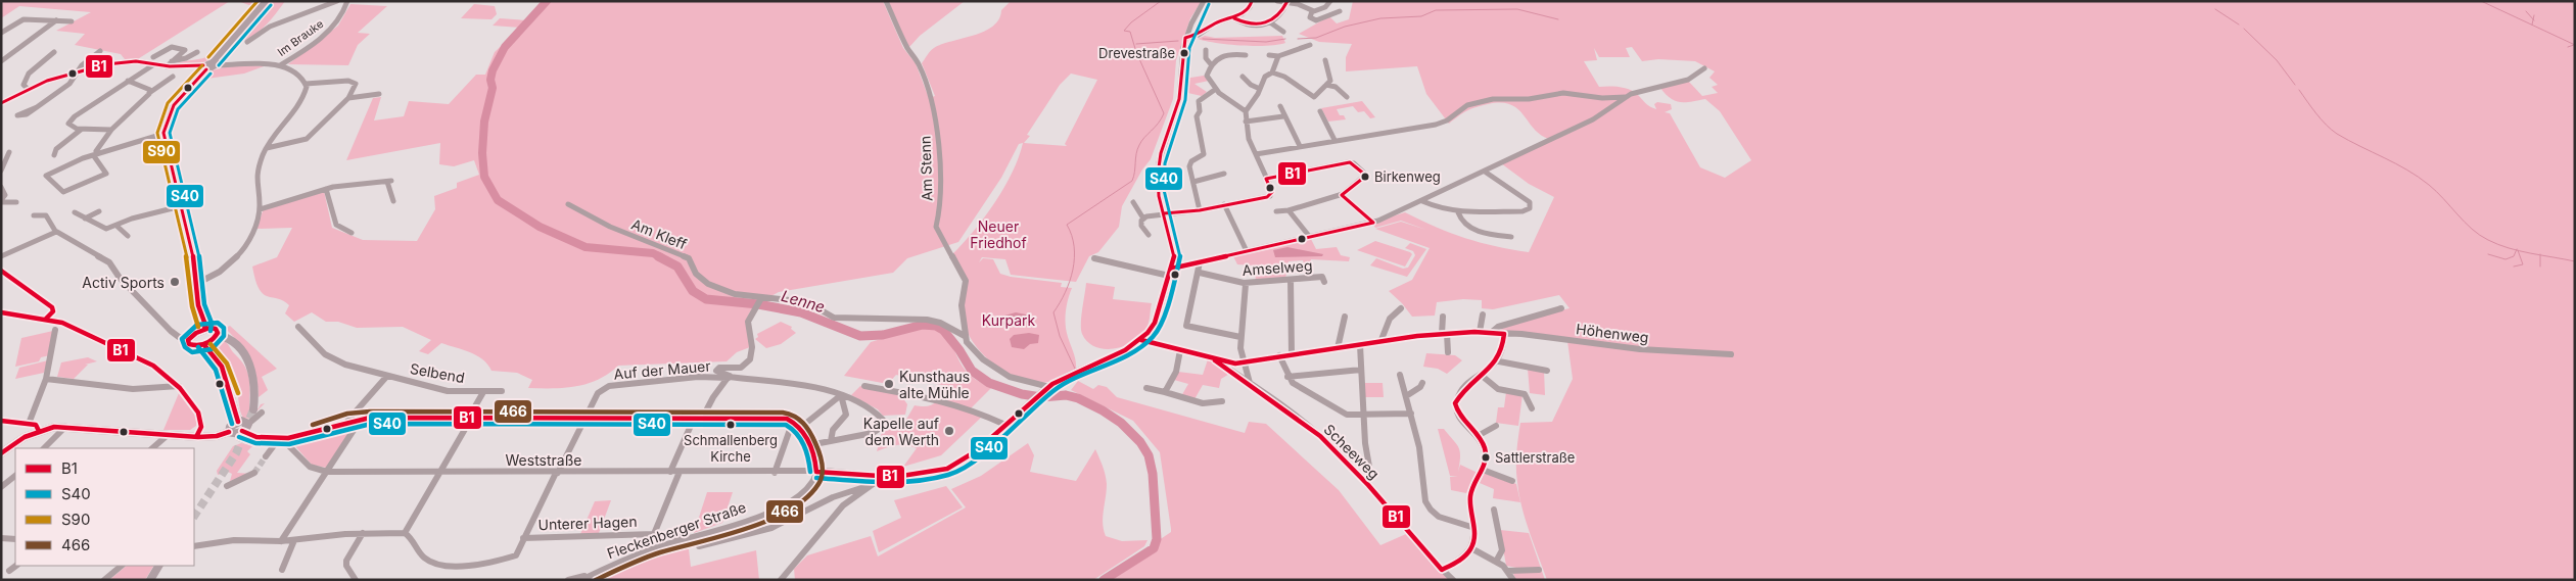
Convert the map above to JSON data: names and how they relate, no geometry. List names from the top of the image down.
{
  "streets": {
    "street": [
      "Im Brauke",
      "Am Stenn",
      "Am Kleff",
      "Amselweg",
      "Höhenweg",
      "Auf der Mauer",
      "Selbend",
      "Scheeweg",
      "Weststraße",
      "Unterer Hagen",
      "Fleckenberger Straße"
    ]
  },
  "crossings": [
    ["Höhenweg", "Scheeweg"],
    ["Höhenweg", "Weststraße"],
    ["Auf der Mauer", "Selbend"],
    ["Auf der Mauer", "Weststraße"],
    ["Auf der Mauer", "Unterer Hagen"],
    ["Selbend", "Weststraße"],
    ["Weststraße", "Fleckenberger Straße"],
    ["Unterer Hagen", "Fleckenberger Straße"]
  ],
  "water": ["Lenne"],
  "parks": ["Neuer Friedhof", "Kurpark"],
  "places": [
    "Drevestraße",
    "Birkenweg",
    "Activ Sports",
    "Kunsthaus alte Mühle",
    "Schmallenberg Kirche",
    "Kapelle auf dem Werth",
    "Sattlerstraße"
  ],
  "lines": [
    "transit line B1",
    "transit line S90",
    "transit line S40",
    "transit line 466"
  ],
  "legend": [
    "B1",
    "S40",
    "S90",
    "466"
  ]
}
